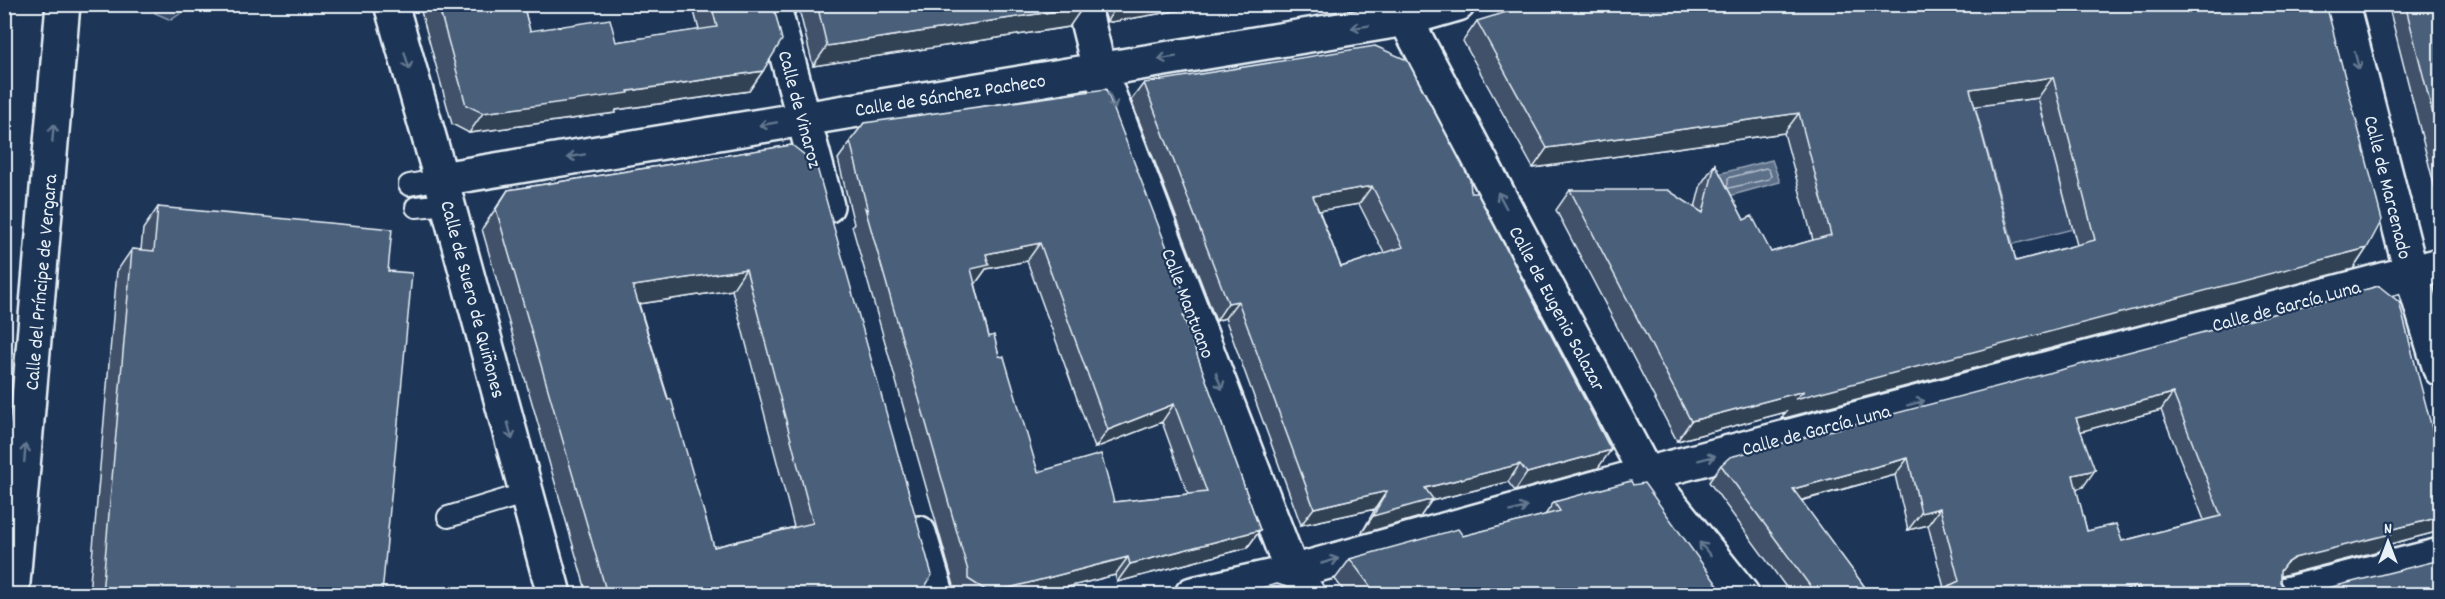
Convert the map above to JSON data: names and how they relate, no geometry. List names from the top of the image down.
{
  "streets": {
    "street": [
      "Calle de Sánchez Pacheco",
      "Calle de Vinaroz",
      "Calle de Marcenado",
      "Calle del Príncipe de Vergara",
      "Calle de Suero de Quiñones",
      "Calle Mantuano",
      "Calle de García Luna",
      "Calle de Eugenio Salazar"
    ]
  },
  "crossings": [
    ["Calle de Sánchez Pacheco", "Calle de Vinaroz"],
    ["Calle de Sánchez Pacheco", "Calle de Suero de Quiñones"],
    ["Calle de Sánchez Pacheco", "Calle Mantuano"],
    ["Calle de Sánchez Pacheco", "Calle de Eugenio Salazar"],
    ["Calle de Marcenado", "Calle de García Luna"],
    ["Calle Mantuano", "Calle de García Luna"],
    ["Calle de García Luna", "Calle de Eugenio Salazar"]
  ],
  "one_way": [
    "Calle de Sánchez Pacheco",
    "Calle de Marcenado",
    "Calle del Príncipe de Vergara",
    "Calle de Suero de Quiñones",
    "Calle Mantuano",
    "Calle de García Luna",
    "Calle de Eugenio Salazar"
  ],
  "north": "top"
}
